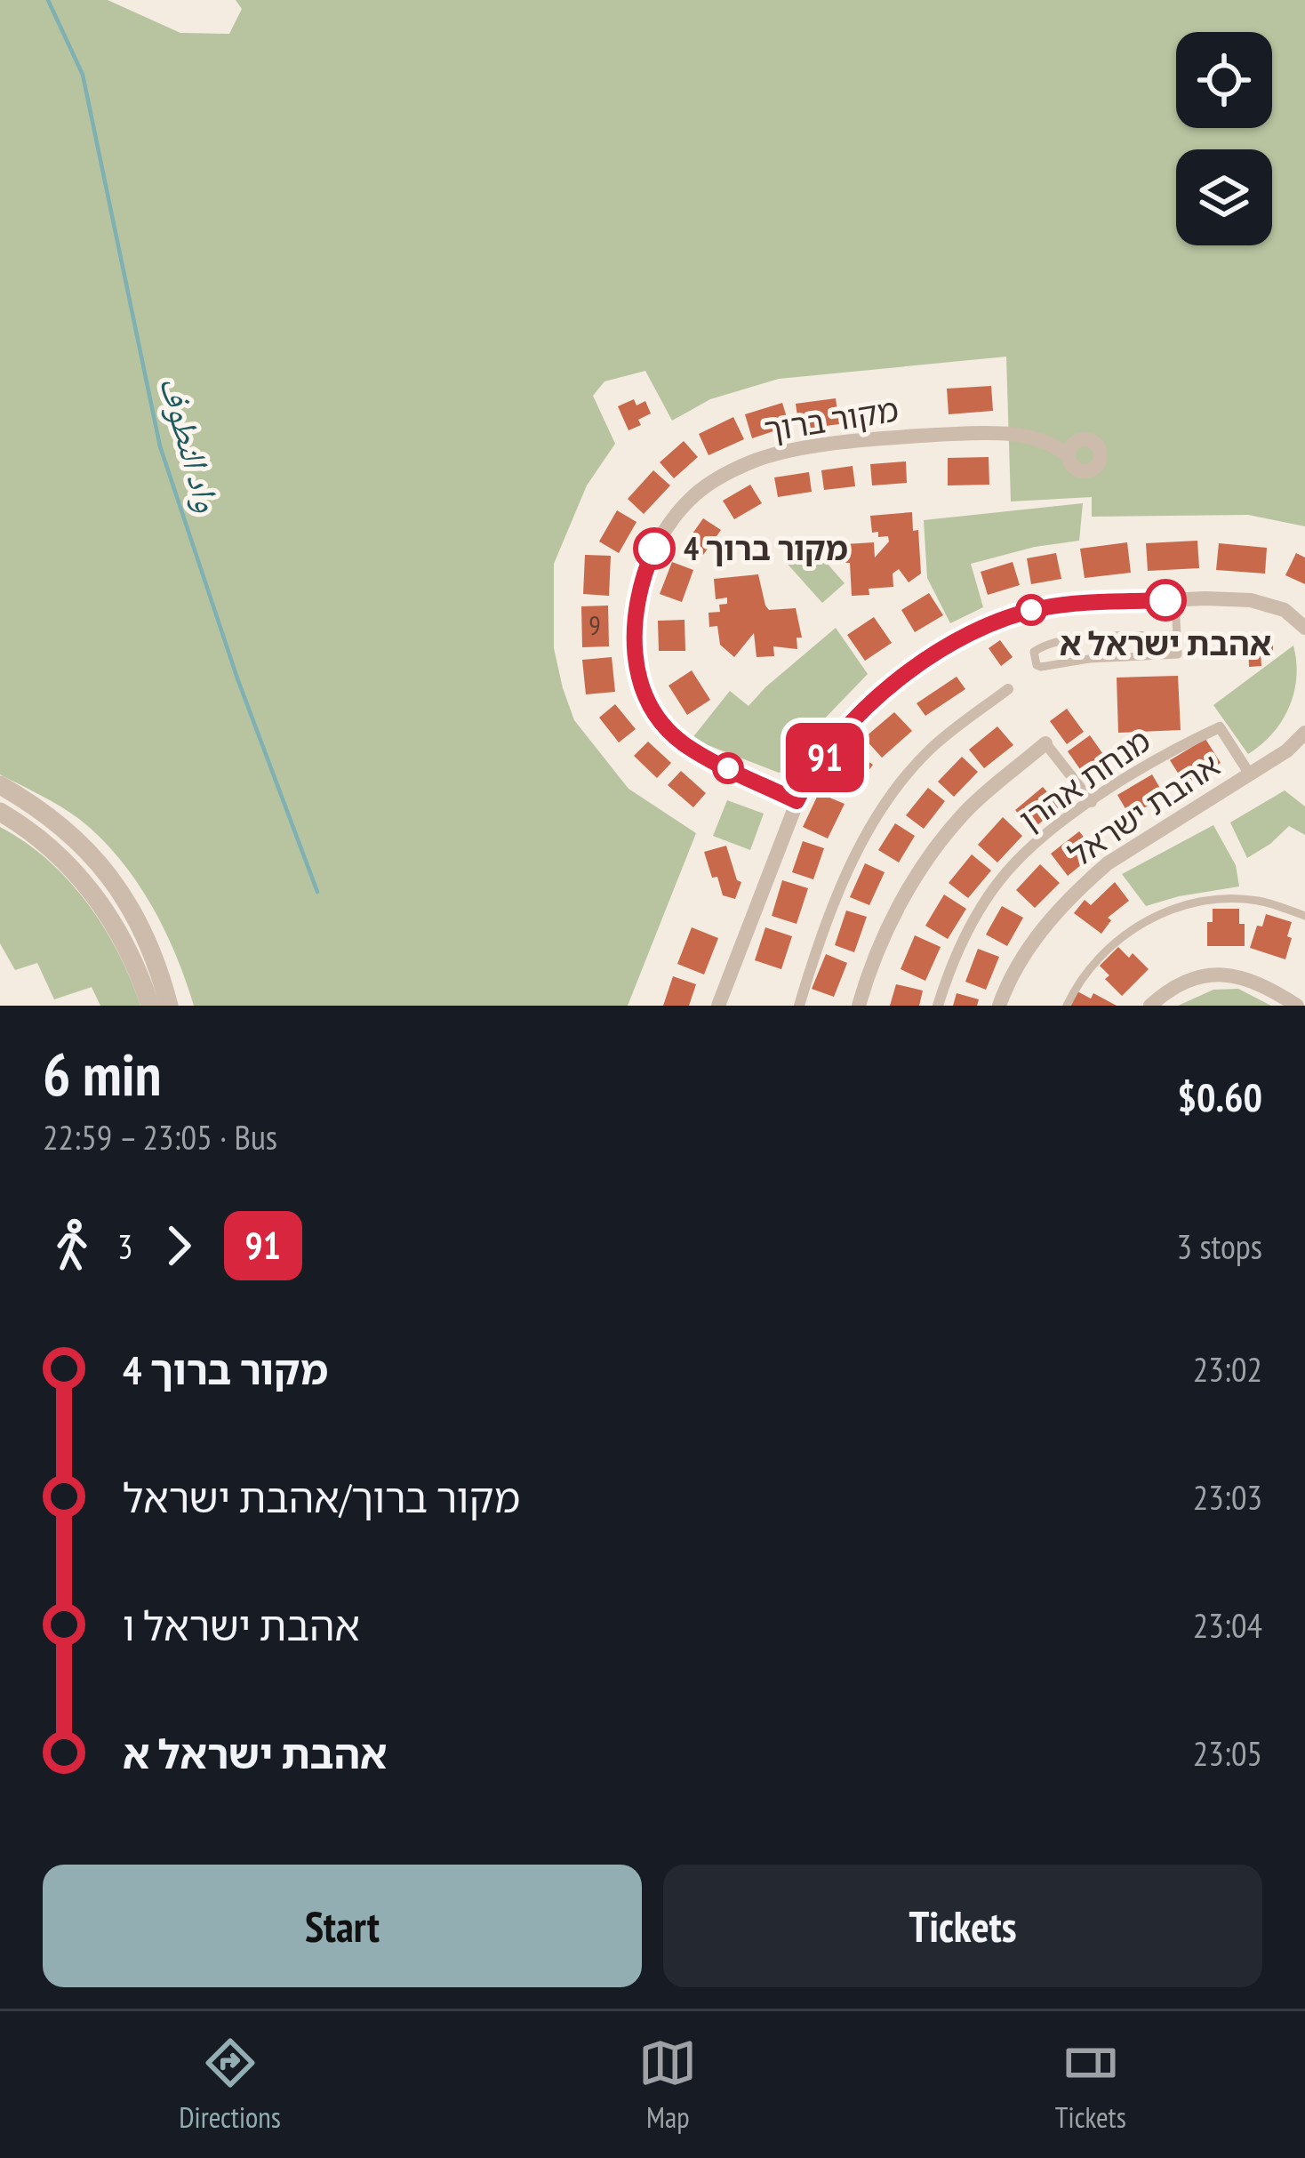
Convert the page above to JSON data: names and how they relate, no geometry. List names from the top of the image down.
{
  "streets": {
    "street": ["מקור ברוך", "מנחת אהרן", "אהבת ישראל"]
  },
  "crossings": [
    ["מנחת אהרן", "אהבת ישראל"]
  ],
  "water": ["واد النطوف"],
  "places": ["מקור ברוך 4", "אהבת ישראל א"],
  "lines": ["bus line 91"],
  "house_numbers": ["9"],
  "page": {
    "on_map": "91",
    "heading": ["6 min", "22:59 – 23:05 · Bus", "$0.60"],
    "legs": ["3", "91", "3 stops"],
    "list": [
      {
        "name": "מקור ברוך 4",
        "value": "23:02"
      },
      {
        "name": "מקור ברוך/אהבת ישראל",
        "value": "23:03"
      },
      {
        "name": "אהבת ישראל ו",
        "value": "23:04"
      },
      {
        "name": "אהבת ישראל א",
        "value": "23:05"
      }
    ],
    "buttons": ["Start", "Tickets"],
    "tabs": ["Directions", "Map", "Tickets"]
  }
}
